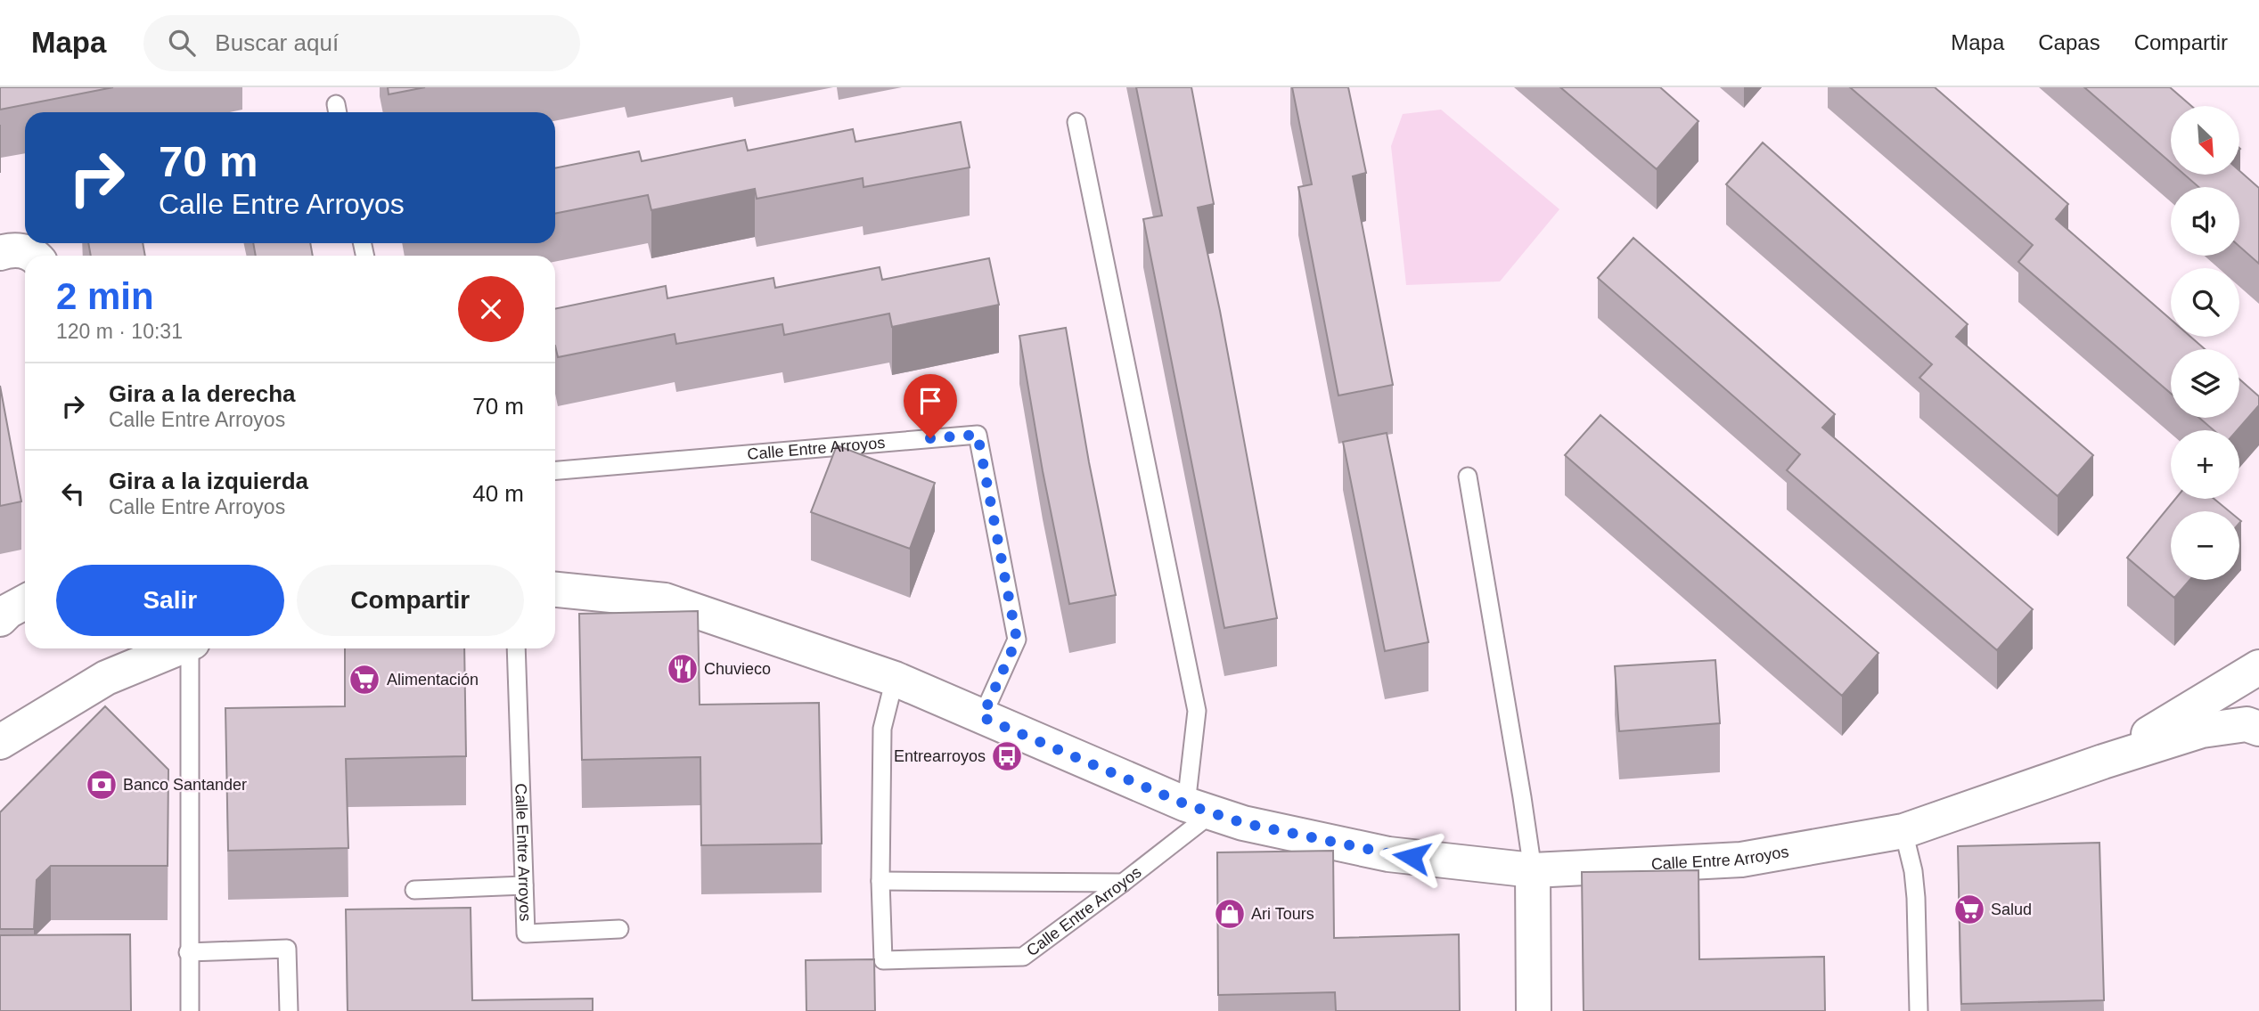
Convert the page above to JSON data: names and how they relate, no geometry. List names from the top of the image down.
{
  "streets": {
    "street": ["Calle Entre Arroyos"]
  },
  "places": {
    "restaurant": ["Chuvieco"],
    "supermarket": ["Alimentación", "Salud"],
    "bus stop": ["Entrearroyos"],
    "bank": ["Banco Santander"],
    "shop": ["Ari Tours"]
  },
  "north": "bottom right",
  "page": {
    "header": "Mapa",
    "search": "Buscar aquí",
    "nav": ["Mapa", "Capas", "Compartir"],
    "map_buttons": ["+", "−"],
    "turn": ["70 m", "Calle Entre Arroyos"],
    "heading": ["2 min", "120 m · 10:31"],
    "list": [
      {
        "name": "Gira a la derecha",
        "note": "Calle Entre Arroyos",
        "value": "70 m"
      },
      {
        "name": "Gira a la izquierda",
        "note": "Calle Entre Arroyos",
        "value": "40 m"
      }
    ],
    "buttons": ["Salir", "Compartir"]
  }
}
